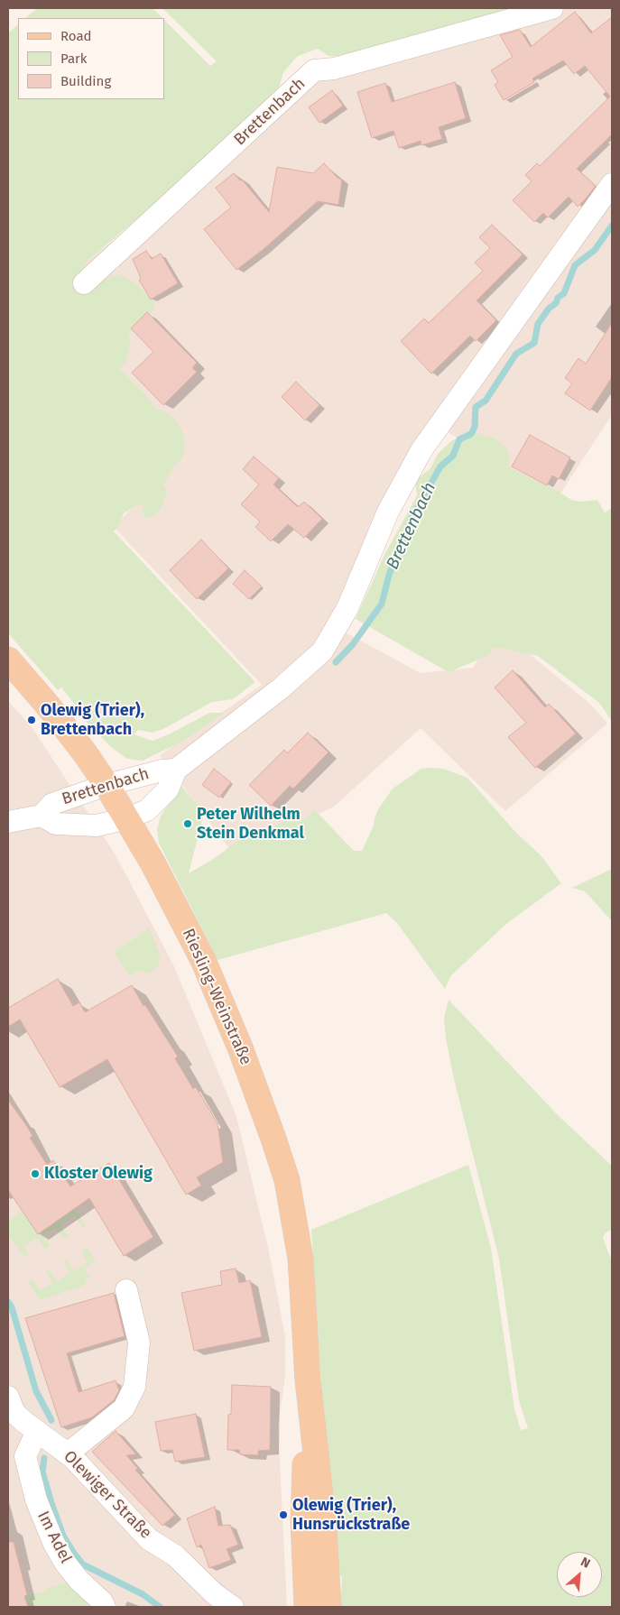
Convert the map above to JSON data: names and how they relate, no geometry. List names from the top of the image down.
{
  "streets": {
    "main road": ["Riesling-Weinstraße"],
    "street": ["Brettenbach", "Olewiger Straße", "Im Adel"]
  },
  "crossings": [
    ["Brettenbach", "Riesling-Weinstraße"],
    ["Olewiger Straße", "Im Adel"]
  ],
  "water": ["Brettenbach"],
  "places": [
    "Olewig (Trier), Brettenbach",
    "Peter Wilhelm Stein Denkmal",
    "Kloster Olewig",
    "Olewig (Trier), Hunsrückstraße"
  ],
  "legend": ["Road", "Park", "Building"],
  "north": "top right"
}
